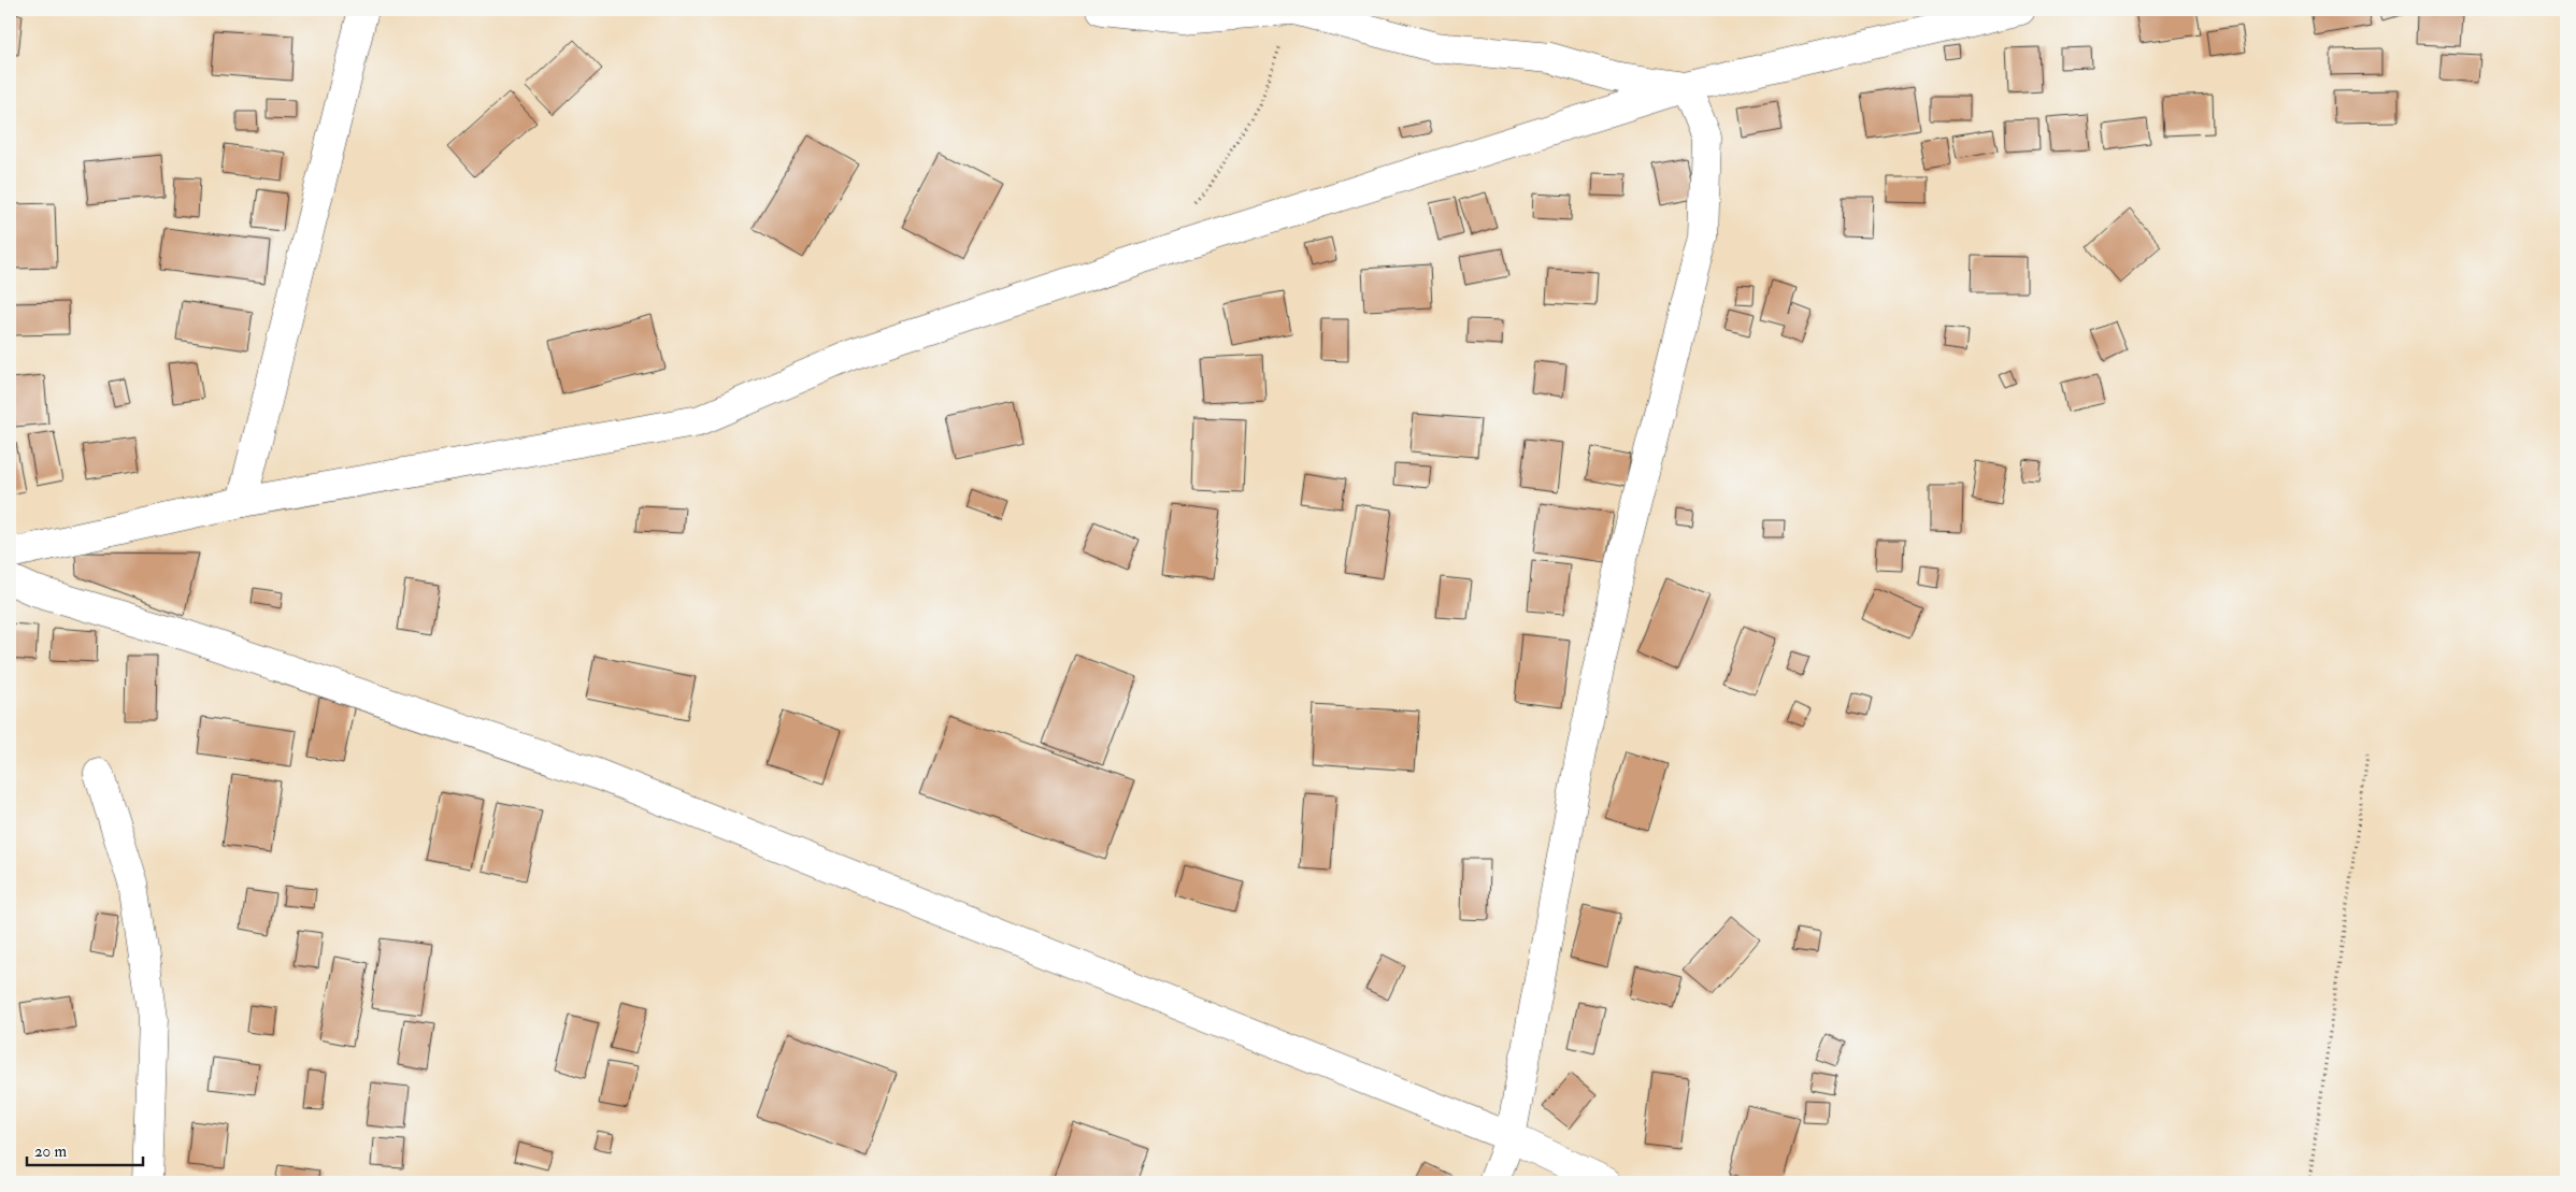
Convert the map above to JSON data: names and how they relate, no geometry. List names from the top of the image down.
{
  "scale_bar": "20 m"
}
